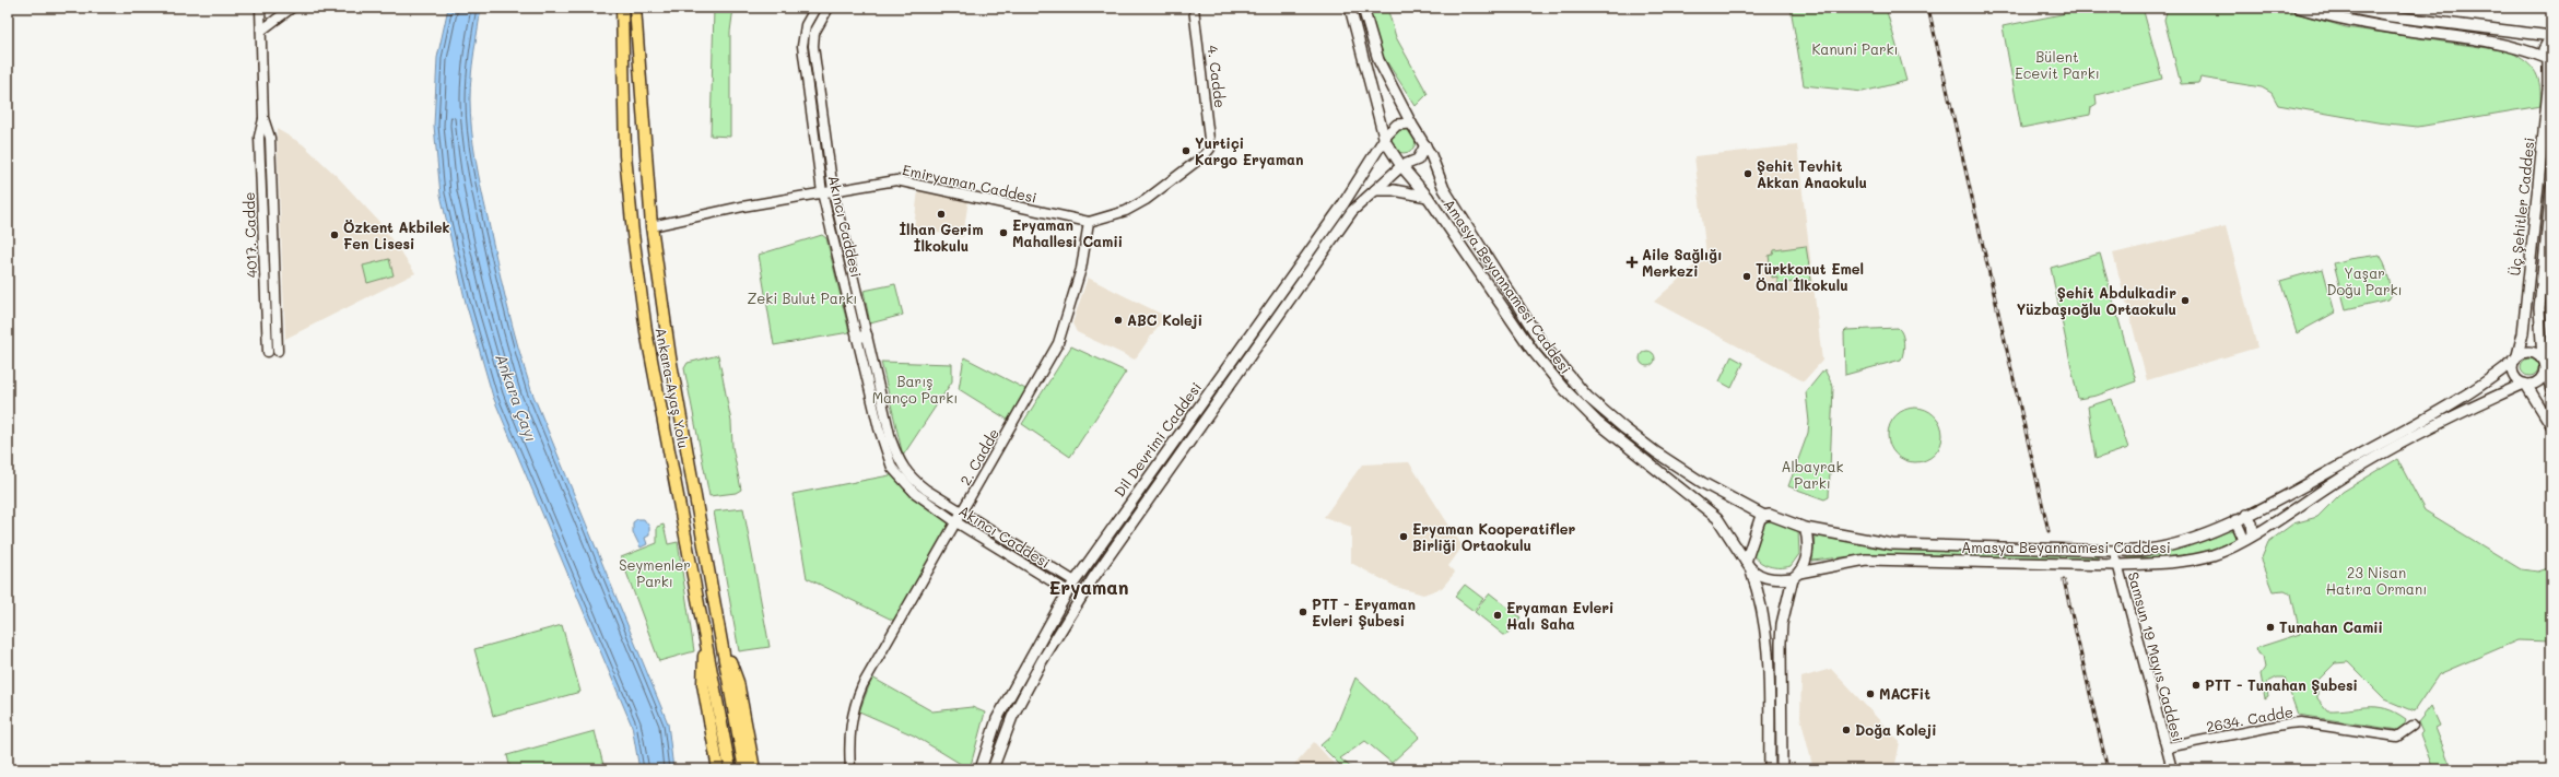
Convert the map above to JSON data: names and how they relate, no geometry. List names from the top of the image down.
{
  "streets": {
    "highway": ["Ankara-Ayaş Yolu"],
    "main road": ["Üç Şehitler Caddesi", "Amasya Beyannamesi Caddesi", "Dil Devrimi Caddesi"],
    "street": [
      "4. Cadde",
      "Emiryaman Caddesi",
      "Akıncı Caddesi",
      "4017. Cadde",
      "2. Cadde",
      "Samsun 19 Mayıs Caddesi",
      "2634. Cadde"
    ]
  },
  "crossings": [
    ["4. Cadde", "Emiryaman Caddesi"],
    ["4. Cadde", "2. Cadde"],
    ["Emiryaman Caddesi", "Akıncı Caddesi"],
    ["Emiryaman Caddesi", "Ankara-Ayaş Yolu"],
    ["Emiryaman Caddesi", "2. Cadde"],
    ["Üç Şehitler Caddesi", "Amasya Beyannamesi Caddesi"],
    ["Akıncı Caddesi", "Dil Devrimi Caddesi"],
    ["Akıncı Caddesi", "2. Cadde"],
    ["Amasya Beyannamesi Caddesi", "Dil Devrimi Caddesi"],
    ["Amasya Beyannamesi Caddesi", "Samsun 19 Mayıs Caddesi"],
    ["Samsun 19 Mayıs Caddesi", "2634. Cadde"]
  ],
  "districts": ["Eryaman"],
  "water": ["Ankara Çayı"],
  "parks": [
    "Kanuni Parkı",
    "Bülent Ecevit Parkı",
    "Yaşar Doğu Parkı",
    "Zeki Bulut Parkı",
    "Barış Manço Parkı",
    "Albayrak Parkı",
    "Seymenler Parkı",
    "23 Nisan Hatıra Ormanı"
  ],
  "places": {
    "other": [
      "Yurtiçi Kargo Eryaman",
      "Şehit Tevhit Akkan Anaokulu",
      "İlhan Gerim İlkokulu",
      "Eryaman Mahallesi Camii",
      "Özkent Akbilek Fen Lisesi",
      "Türkkonut Emel Önal İlkokulu",
      "Şehit Abdulkadir Yüzbaşıoğlu Ortaokulu",
      "ABC Koleji",
      "Eryaman Kooperatifler Birliği Ortaokulu",
      "PTT - Eryaman Evleri Şubesi",
      "Eryaman Evleri Halı Saha",
      "Tunahan Camii",
      "PTT - Tunahan Şubesi",
      "MACFit",
      "Doğa Koleji"
    ],
    "health": ["Aile Sağlığı Merkezi"]
  }
}
